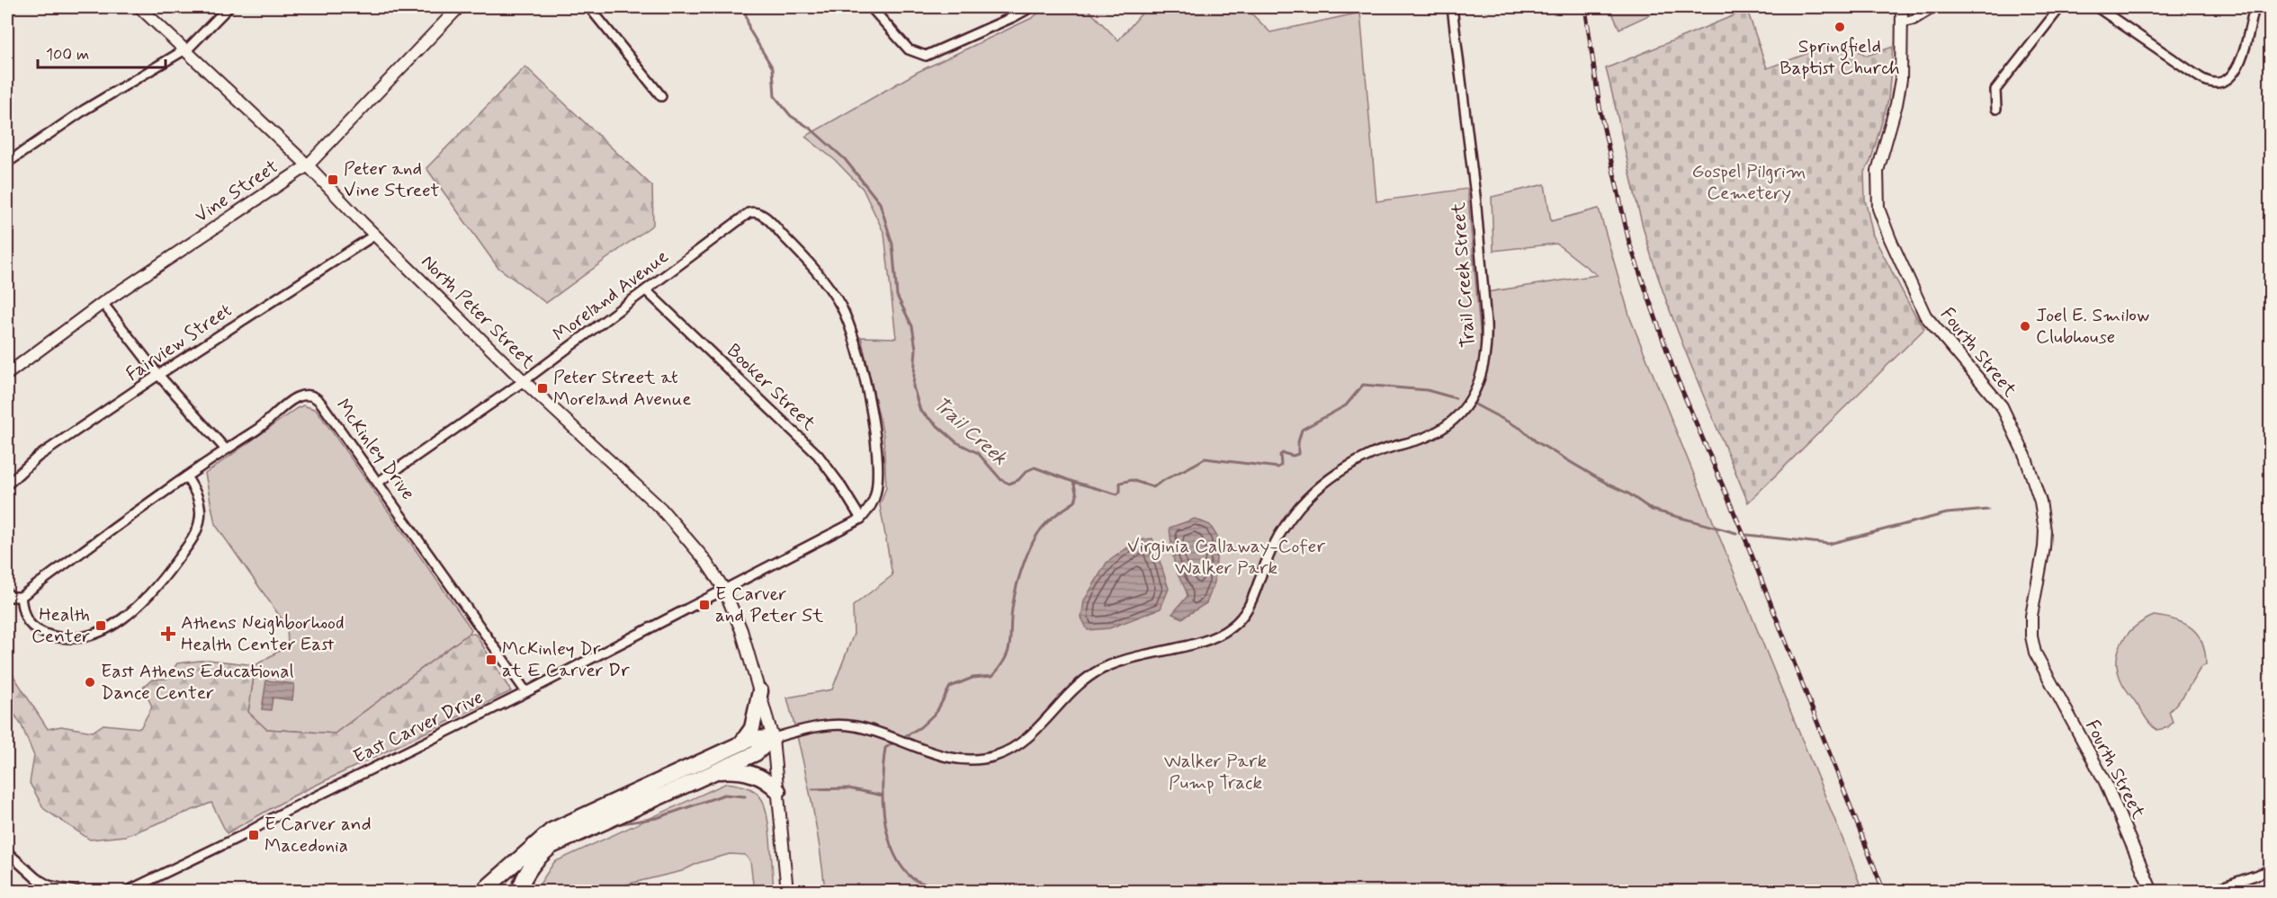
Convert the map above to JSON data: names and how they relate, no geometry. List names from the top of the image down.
{
  "streets": {
    "street": [
      "Vine Street",
      "Trail Creek Street",
      "Moreland Avenue",
      "North Peter Street",
      "Fairview Street",
      "Fourth Street",
      "Booker Street",
      "McKinley Drive",
      "East Carver Drive"
    ]
  },
  "crossings": [
    ["Vine Street", "North Peter Street"],
    ["Trail Creek Street", "North Peter Street"],
    ["Moreland Avenue", "North Peter Street"],
    ["Moreland Avenue", "Booker Street"],
    ["Moreland Avenue", "McKinley Drive"],
    ["Moreland Avenue", "East Carver Drive"],
    ["North Peter Street", "Fairview Street"],
    ["North Peter Street", "East Carver Drive"],
    ["Booker Street", "East Carver Drive"],
    ["McKinley Drive", "East Carver Drive"]
  ],
  "water": ["Trail Creek"],
  "parks": ["Gospel Pilgrim Cemetery", "Virginia Callaway-Cofer Walker Park", "Walker Park Pump Track"],
  "places": {
    "other": ["Springfield Baptist Church", "Joel E. Smilow Clubhouse", "East Athens Educational Dance Center"],
    "transit": [
      "Peter and Vine Street",
      "Peter Street at Moreland Avenue",
      "E Carver and Peter St",
      "Health Center",
      "McKinley Dr at E Carver Dr",
      "E Carver and Macedonia"
    ],
    "health": ["Athens Neighborhood Health Center East"]
  },
  "scale_bar": "100 m"
}
